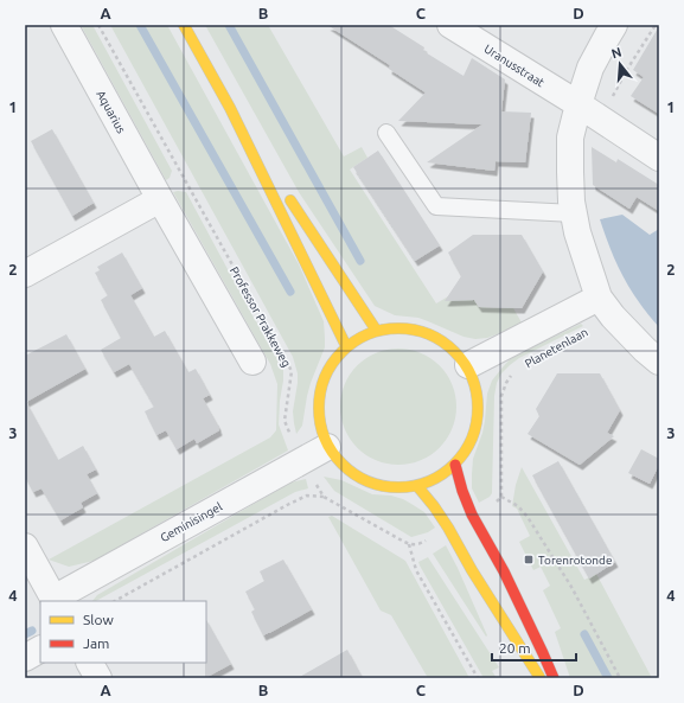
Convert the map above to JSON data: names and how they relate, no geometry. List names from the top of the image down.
{
  "streets": {
    "street": [
      "Uranusstraat",
      "Aquarius",
      "Planetenlaan",
      "Geminisingel"
    ],
    "path": ["Professor Prakkeweg"]
  },
  "crossings": [
    ["Professor Prakkeweg", "Geminisingel"],
    ["Planetenlaan", "Geminisingel"]
  ],
  "places": {
    "transit": ["Torenrotonde"]
  },
  "legend": ["Slow", "Jam"],
  "scale_bar": "20 m",
  "north": "top",
  "grid": {
    "columns": [
      "A",
      "B",
      "C",
      "D"
    ],
    "rows": [
      "1",
      "2",
      "3",
      "4"
    ]
  }
}
